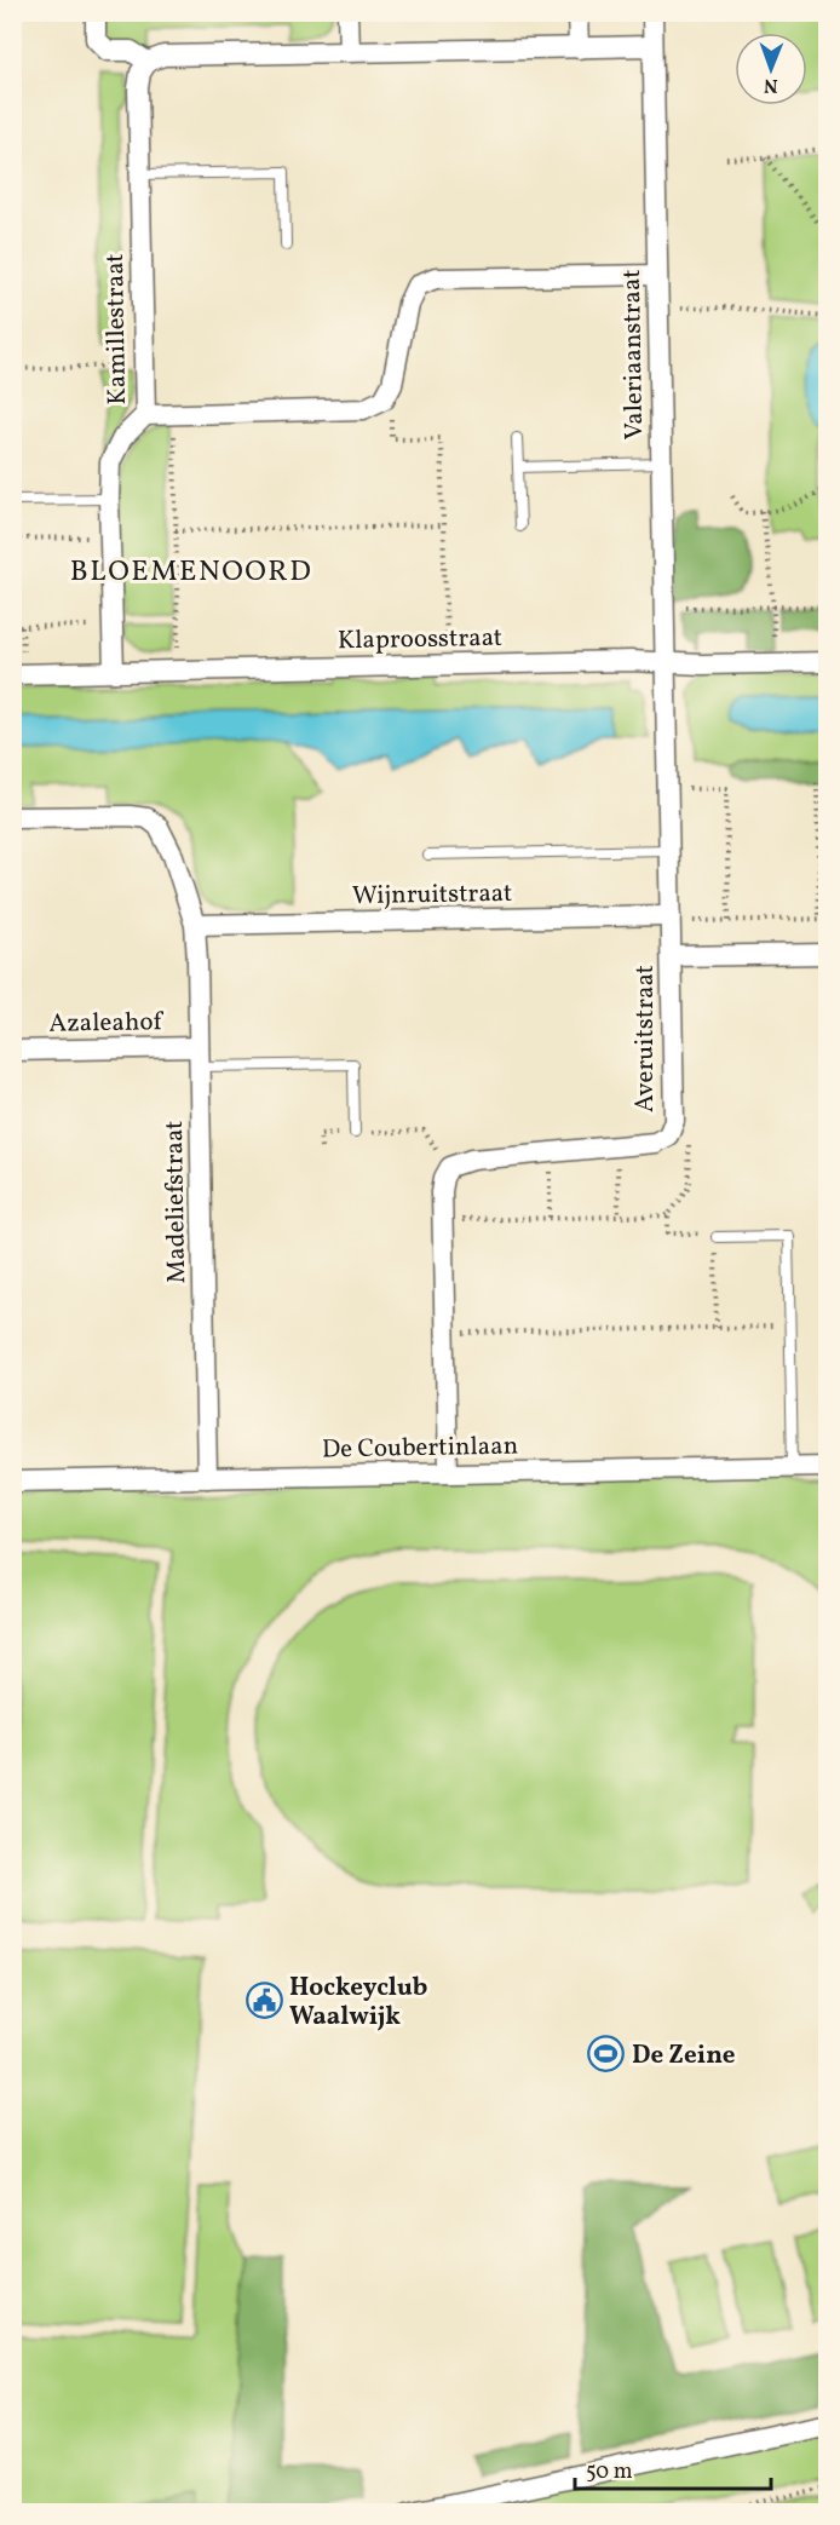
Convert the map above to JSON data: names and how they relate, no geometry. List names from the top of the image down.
{
  "streets": {
    "street": [
      "Kamillestraat",
      "Valeriaanstraat",
      "Klaproosstraat",
      "Wijnruitstraat",
      "Azaleahof",
      "Averuitstraat",
      "Madeliefstraat",
      "De Coubertinlaan"
    ]
  },
  "crossings": [
    ["Kamillestraat", "Klaproosstraat"],
    ["Valeriaanstraat", "Klaproosstraat"],
    ["Valeriaanstraat", "Averuitstraat"],
    ["Klaproosstraat", "Averuitstraat"],
    ["Wijnruitstraat", "Averuitstraat"],
    ["Wijnruitstraat", "Madeliefstraat"],
    ["Azaleahof", "Madeliefstraat"],
    ["Madeliefstraat", "De Coubertinlaan"]
  ],
  "districts": ["BLOEMENOORD"],
  "places": {
    "public building": ["Hockeyclub Waalwijk"],
    "sports": ["De Zeine"]
  },
  "scale_bar": "50 m",
  "north": "bottom"
}
